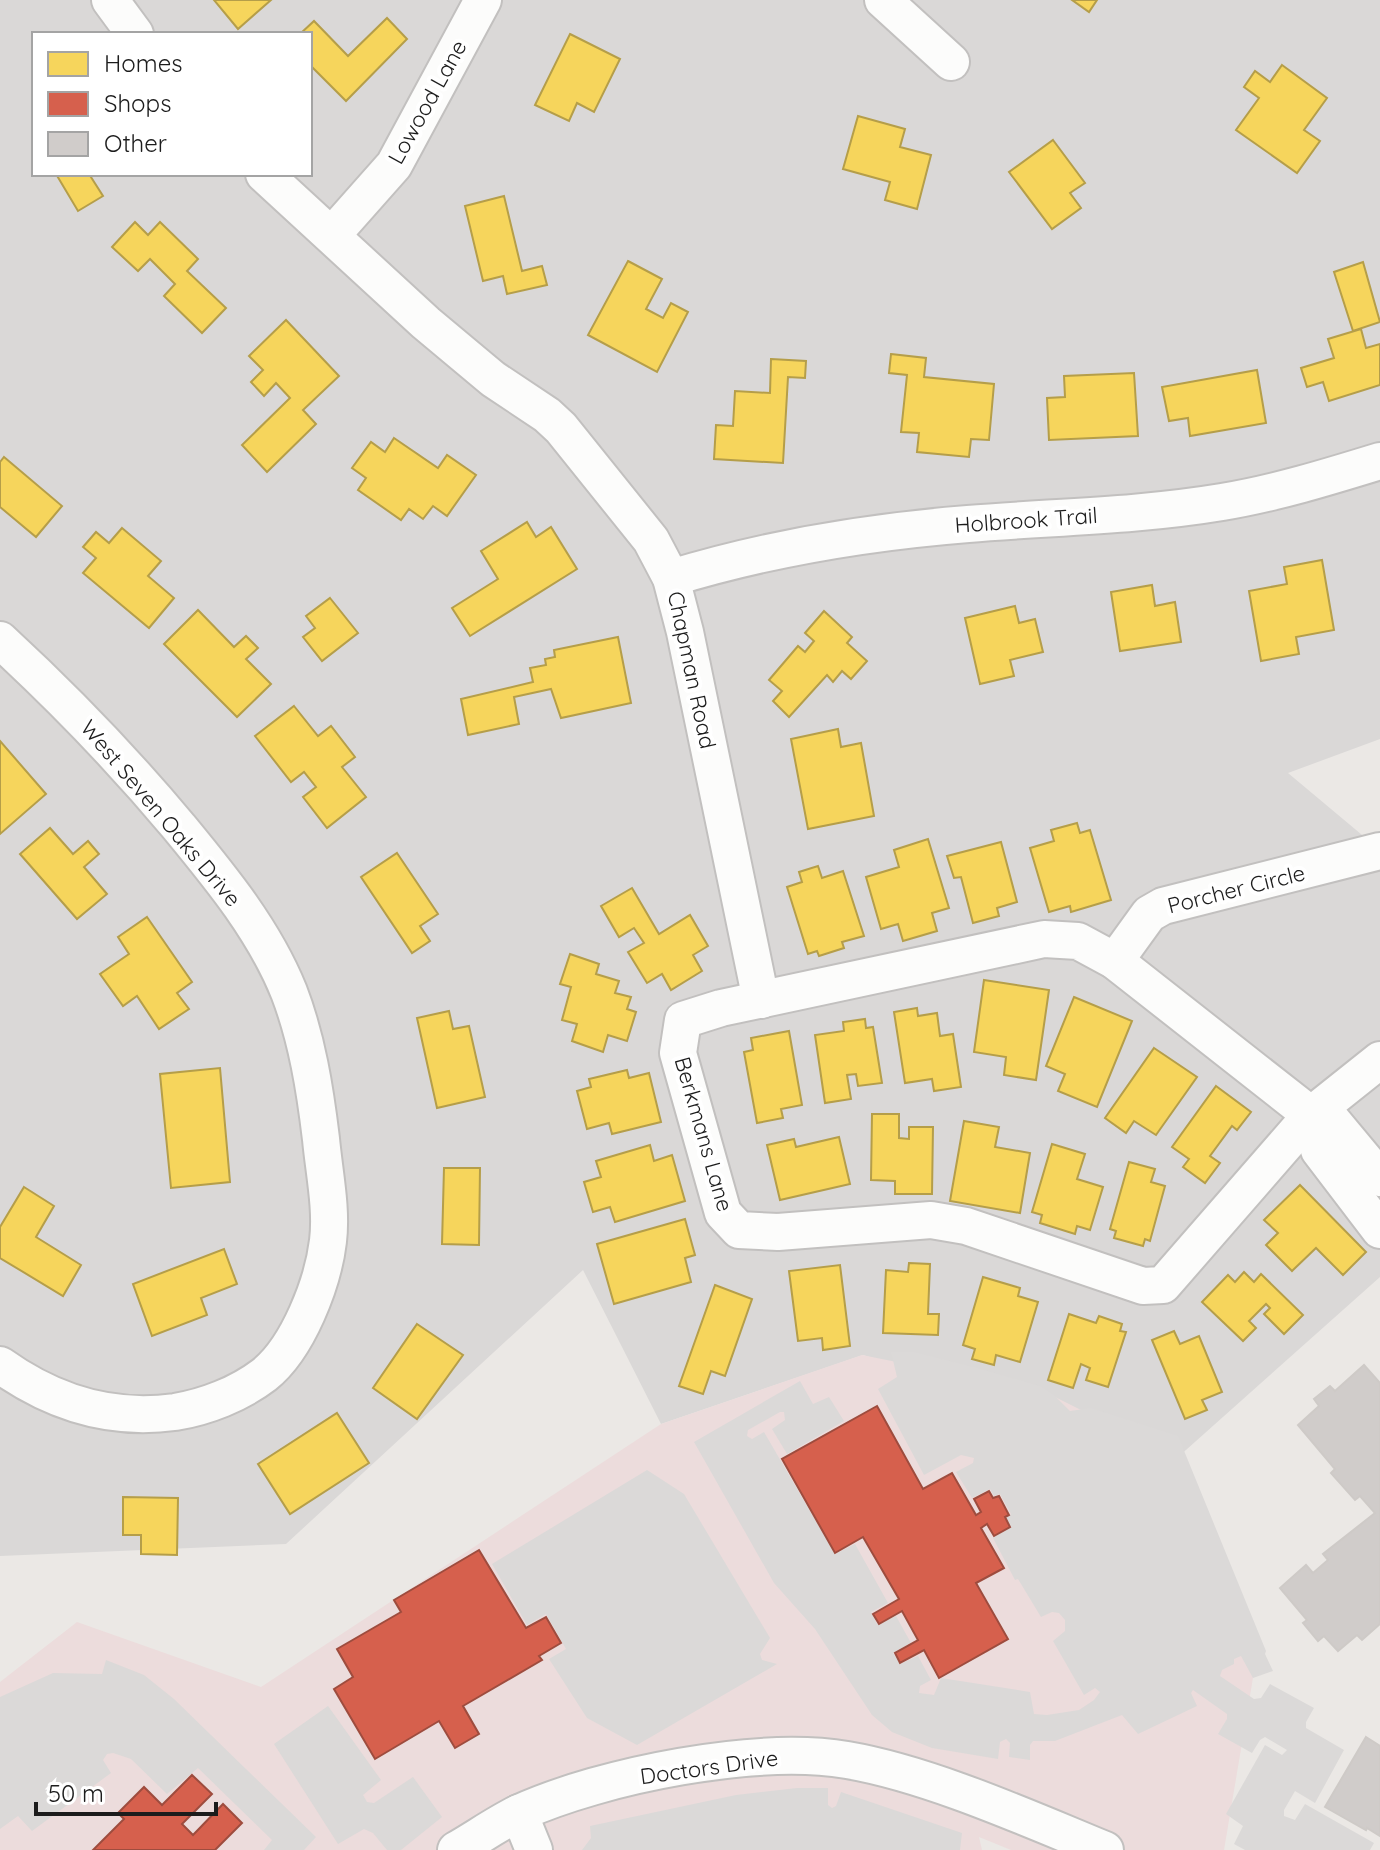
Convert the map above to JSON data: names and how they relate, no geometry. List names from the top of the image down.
{
  "streets": {
    "street": [
      "Lowood Lane",
      "Holbrook Trail",
      "Chapman Road",
      "West Seven Oaks Drive",
      "Porcher Circle",
      "Berkmans Lane",
      "Doctors Drive"
    ]
  },
  "crossings": [
    ["Lowood Lane", "Chapman Road"],
    ["Holbrook Trail", "Chapman Road"],
    ["Chapman Road", "Berkmans Lane"],
    ["Porcher Circle", "Berkmans Lane"]
  ],
  "legend": ["Homes", "Shops", "Other"],
  "scale_bar": "50 m"
}
